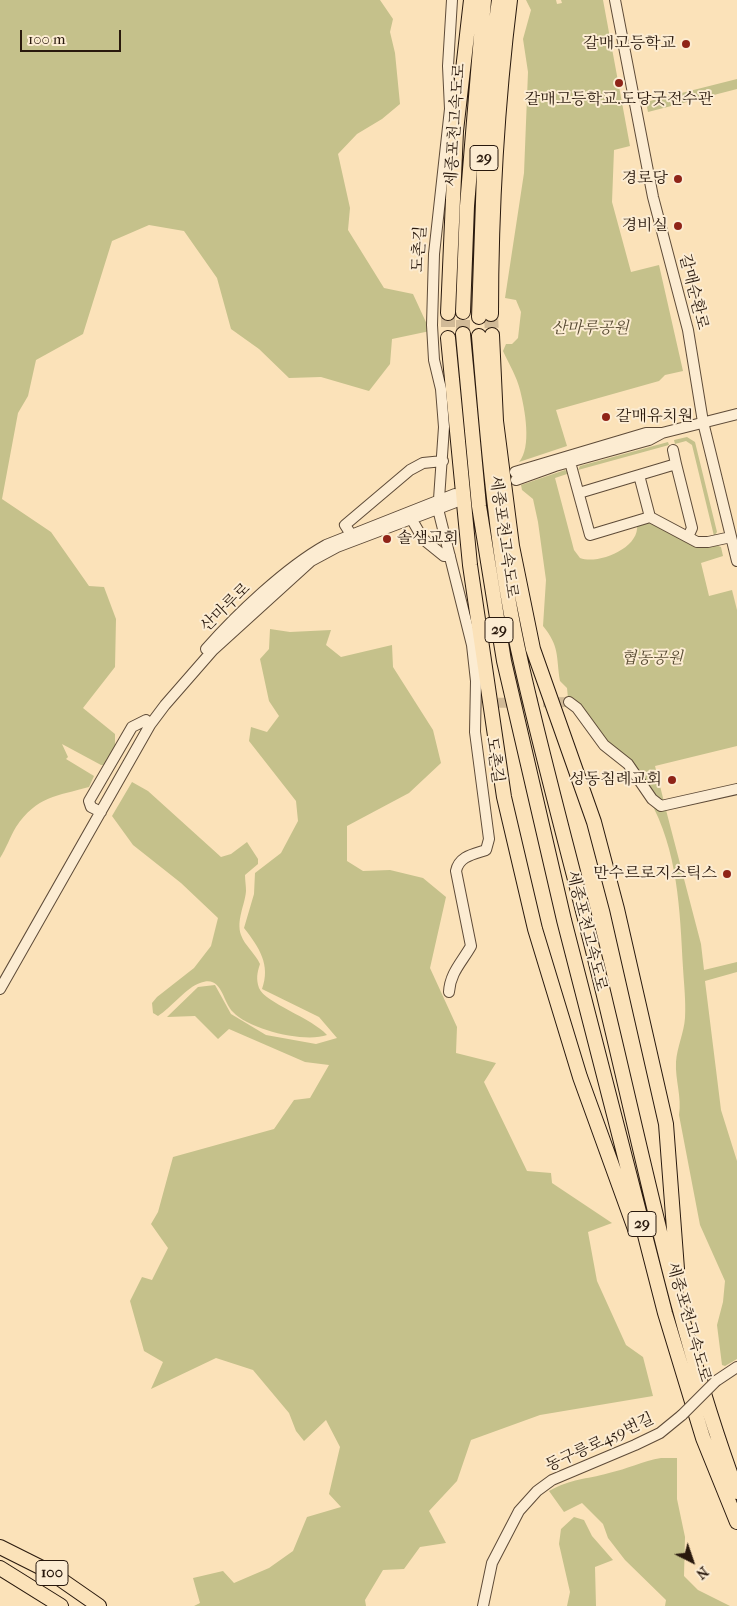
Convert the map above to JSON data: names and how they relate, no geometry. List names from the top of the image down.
{
  "streets": {
    "highway": ["세종포천고속도로", "29", "100"],
    "street": [
      "도촌길",
      "갈매순환로",
      "산마루로",
      "동구릉로459번길"
    ]
  },
  "crossings": [
    ["도촌길", "산마루로"]
  ],
  "parks": ["산마루공원", "협동공원"],
  "places": [
    "갈매고등학교",
    "갈매고등학교.도당굿전수관",
    "경로당",
    "경비실",
    "갈매유치원",
    "솔샘교회",
    "성동침례교회",
    "만수르로지스틱스"
  ],
  "scale_bar": "100 m",
  "north": "bottom right"
}
